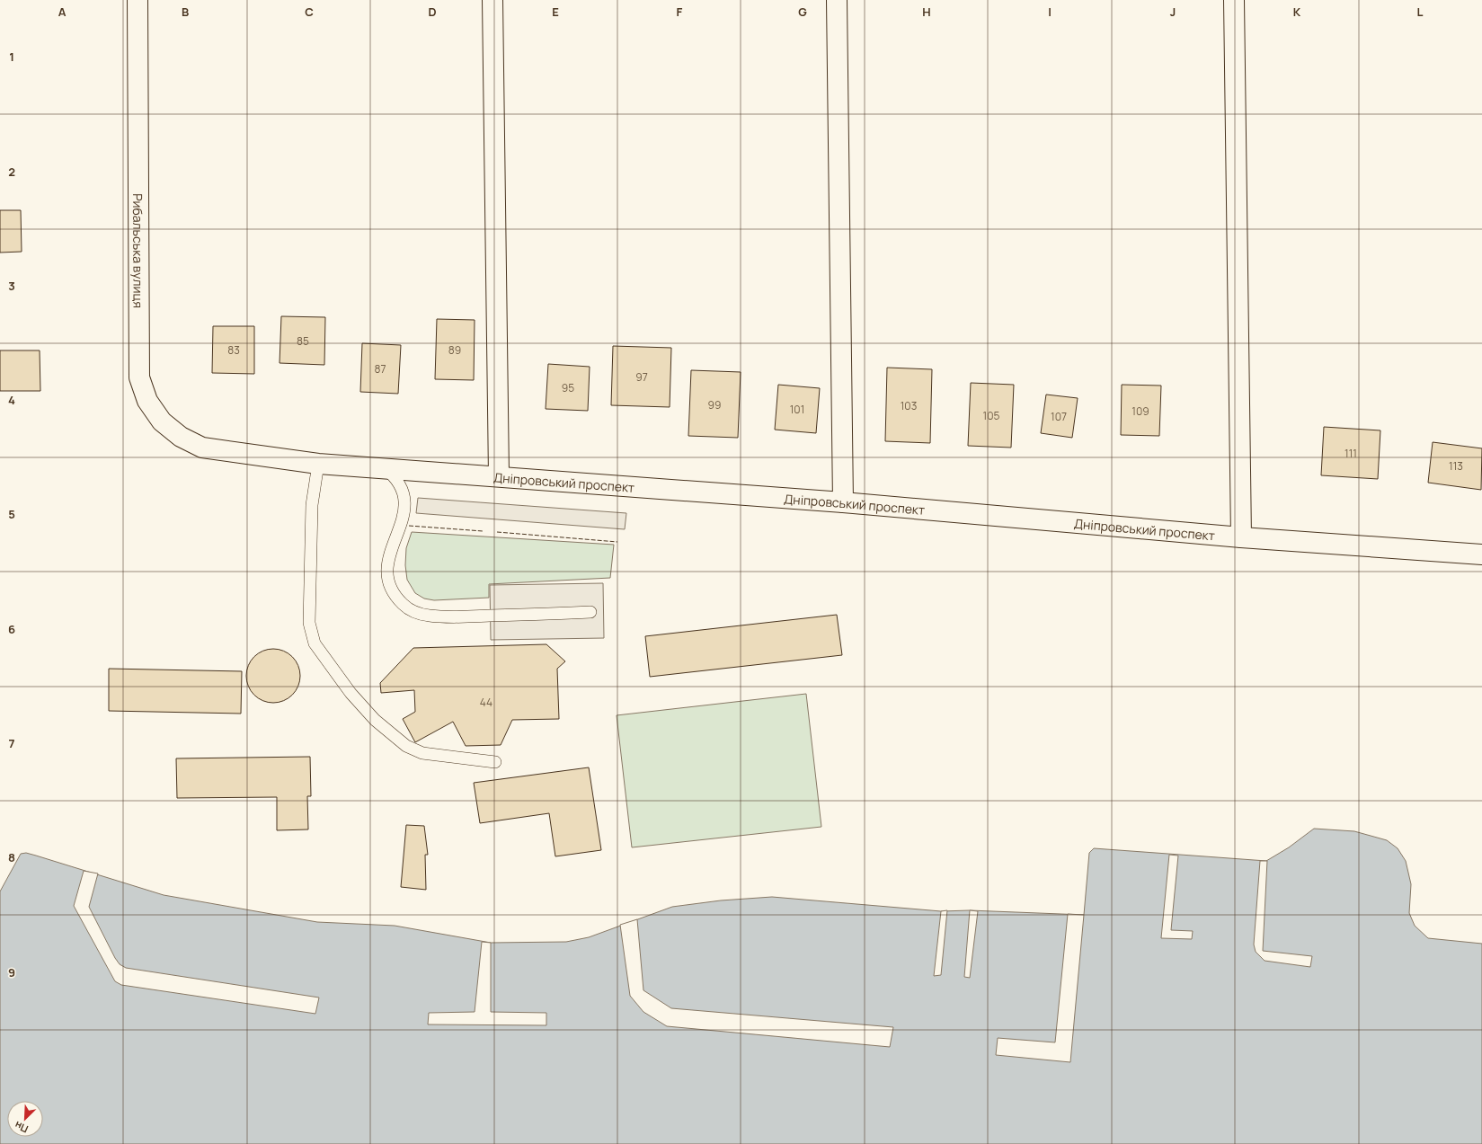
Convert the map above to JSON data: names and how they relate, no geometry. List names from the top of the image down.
{
  "streets": {
    "street": ["Рибальська вулиця", "Дніпровський проспект"]
  },
  "crossings": [
    ["Рибальська вулиця", "Дніпровський проспект"]
  ],
  "house_numbers": [
    "85",
    "83",
    "89",
    "87",
    "97",
    "95",
    "99",
    "103",
    "101",
    "109",
    "105",
    "107",
    "111",
    "113",
    "44"
  ],
  "north": "bottom left",
  "grid": {
    "columns": [
      "A",
      "B",
      "C",
      "D",
      "E",
      "F",
      "G",
      "H",
      "I",
      "J",
      "K",
      "L"
    ],
    "rows": [
      "1",
      "2",
      "3",
      "4",
      "5",
      "6",
      "7",
      "8",
      "9"
    ]
  }
}
